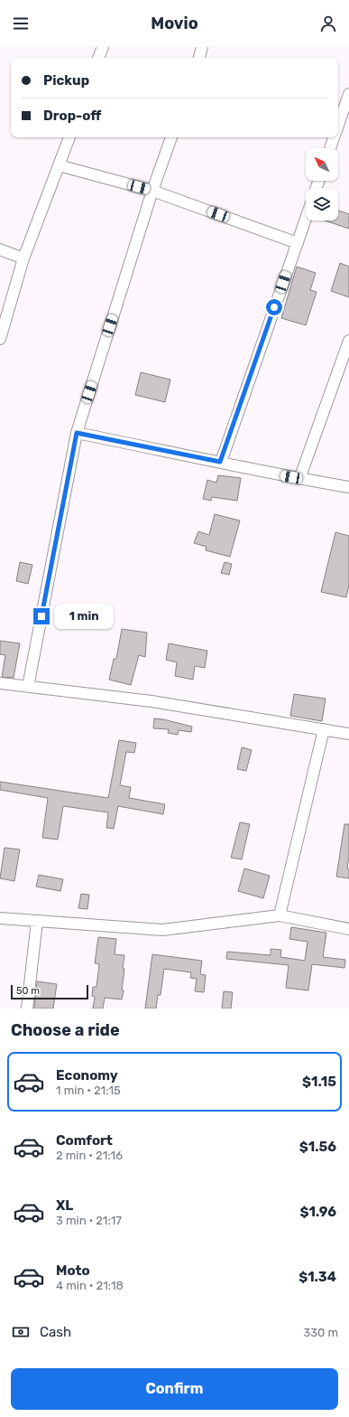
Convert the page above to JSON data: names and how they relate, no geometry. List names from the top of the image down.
{
  "scale_bar": "50 m",
  "north": "top left",
  "page": {
    "header": "Movio",
    "banner": ["Pickup", "Drop-off"],
    "bubble": "1 min",
    "scale": "50 m",
    "heading": "Choose a ride",
    "list": [
      {
        "name": "Economy",
        "note": "1 min · 21:15",
        "value": "$1.15"
      },
      {
        "name": "Comfort",
        "note": "2 min · 21:16",
        "value": "$1.56"
      },
      {
        "name": "XL",
        "note": "3 min · 21:17",
        "value": "$1.96"
      },
      {
        "name": "Moto",
        "note": "4 min · 21:18",
        "value": "$1.34"
      }
    ],
    "pay": ["Cash", "330 m"],
    "buttons": "Confirm"
  }
}
